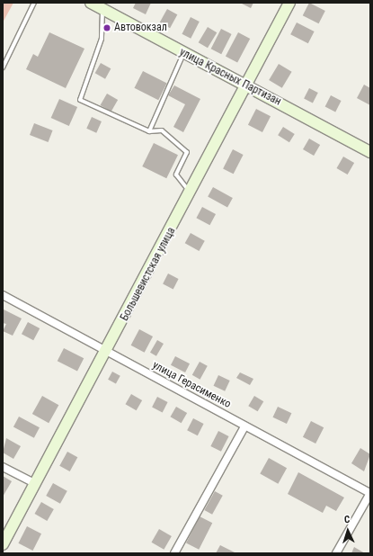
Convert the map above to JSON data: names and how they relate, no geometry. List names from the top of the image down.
{
  "streets": {
    "main road": ["улица Красных Партизан", "Большевистская улица"],
    "street": ["улица Герасименко"]
  },
  "crossings": [
    ["улица Красных Партизан", "Большевистская улица"],
    ["Большевистская улица", "улица Герасименко"]
  ],
  "places": ["Автовокзал"],
  "north": "top"
}
